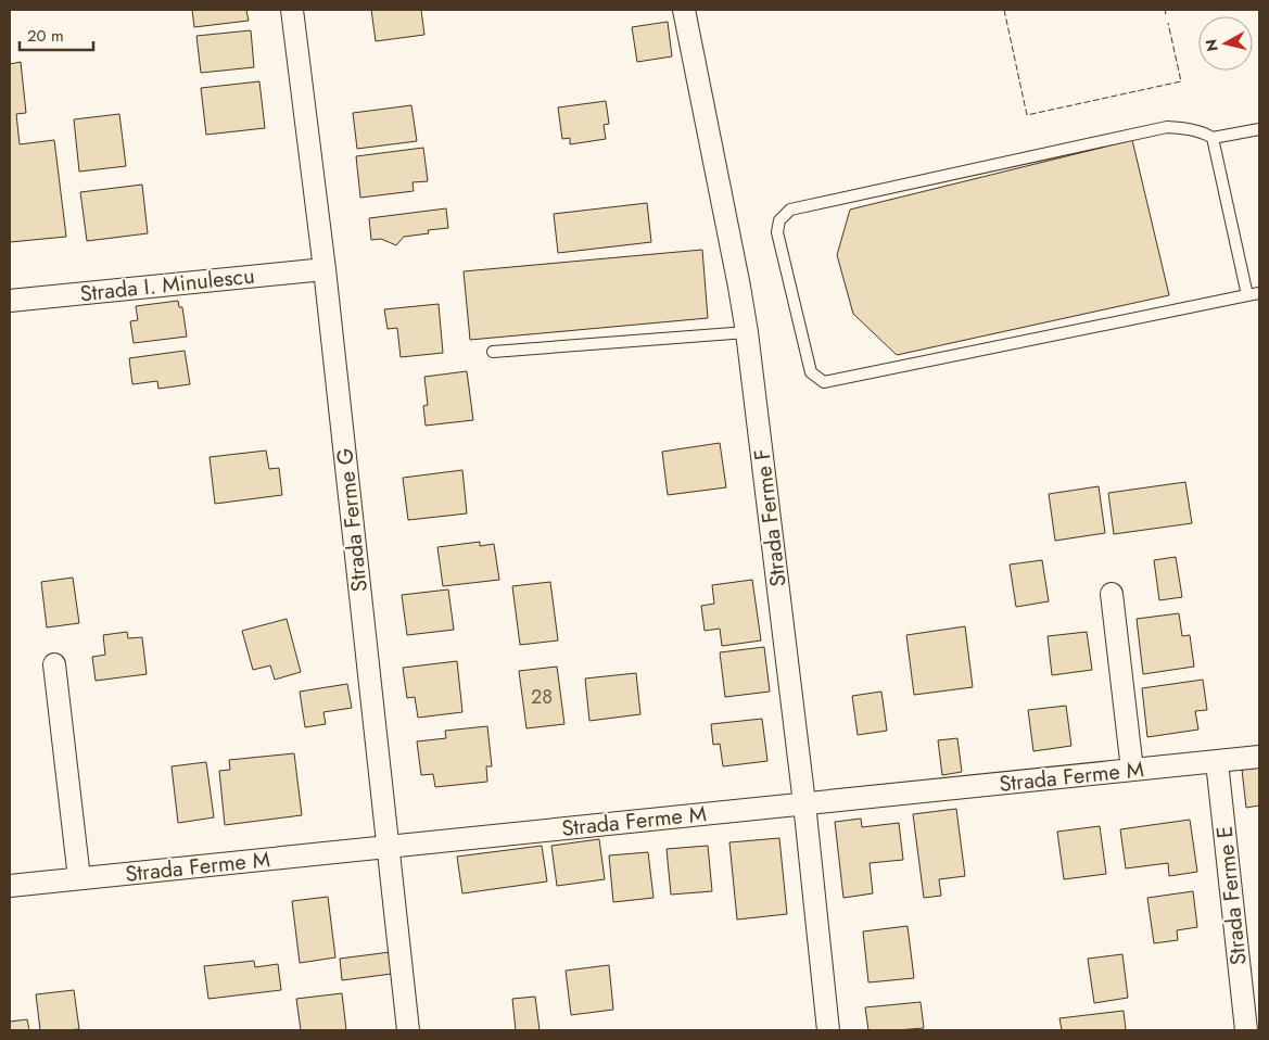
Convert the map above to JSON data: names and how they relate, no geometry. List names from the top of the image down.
{
  "streets": {
    "street": [
      "Strada I. Minulescu",
      "Strada Ferme F",
      "Strada Ferme G",
      "Strada Ferme M",
      "Strada Ferme E"
    ]
  },
  "crossings": [
    ["Strada I. Minulescu", "Strada Ferme G"],
    ["Strada Ferme F", "Strada Ferme M"],
    ["Strada Ferme G", "Strada Ferme M"],
    ["Strada Ferme M", "Strada Ferme E"]
  ],
  "house_numbers": ["28"],
  "scale_bar": "20 m",
  "north": "left"
}
